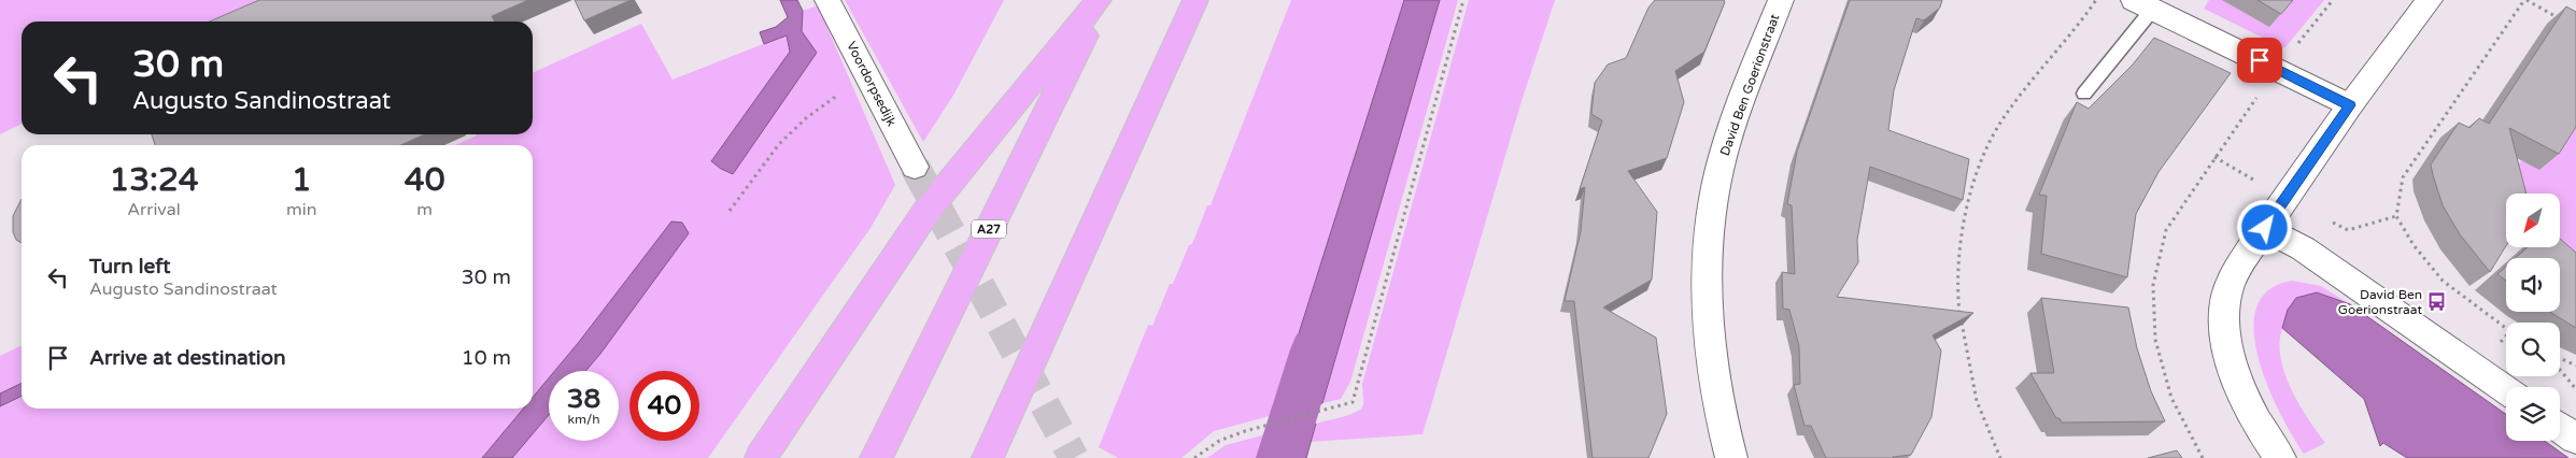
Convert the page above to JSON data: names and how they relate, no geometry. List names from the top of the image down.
{
  "streets": {
    "highway": ["A27"],
    "street": ["Voordorpsedijk", "David Ben Goerionstraat"]
  },
  "places": {
    "bus stop": ["David Ben Goerionstraat"]
  },
  "north": "bottom left",
  "page": {
    "turn": ["30 m", "Augusto Sandinostraat"],
    "eta": [
      "13:24",
      "Arrival",
      "1",
      "min",
      "40",
      "m"
    ],
    "list": [
      {
        "name": "Turn left",
        "note": "Augusto Sandinostraat",
        "value": "30 m"
      },
      {
        "name": "Arrive at destination",
        "value": "10 m"
      }
    ],
    "speed": "38 km/h",
    "limit": "40"
  }
}
